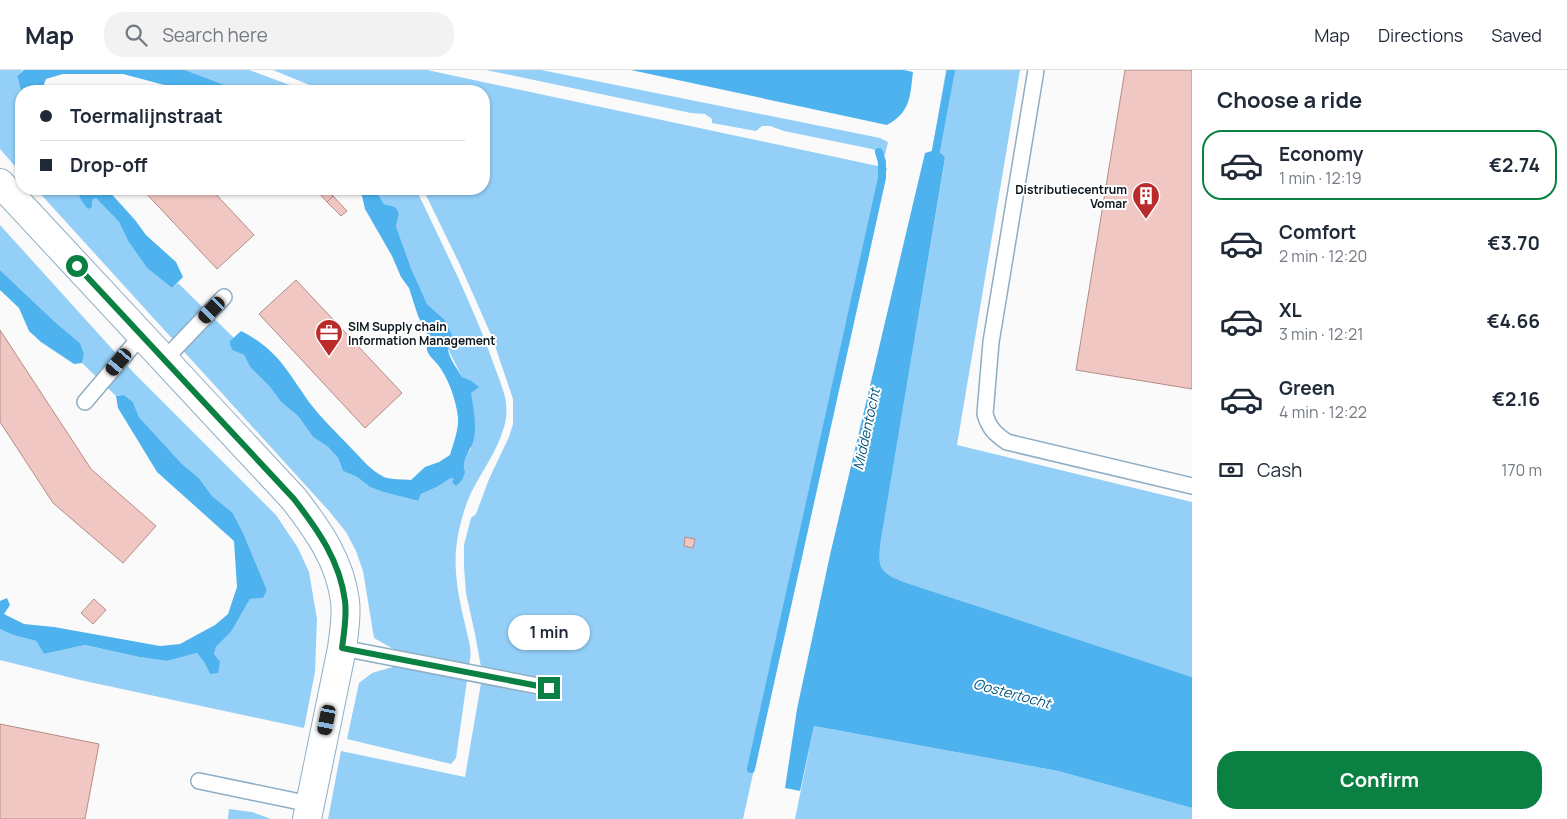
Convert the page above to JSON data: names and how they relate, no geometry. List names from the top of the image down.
{
  "water": ["Middentocht", "Oostertocht"],
  "places": {
    "building": ["Distributiecentrum Vomar"],
    "office": ["SIM Supply chain Information Management"]
  },
  "page": {
    "header": "Map",
    "search": "Search here",
    "nav": ["Map", "Directions", "Saved"],
    "heading": "Choose a ride",
    "banner": ["Toermalijnstraat", "Drop-off"],
    "list": [
      {
        "name": "Economy",
        "note": "1 min · 12:19",
        "value": "€2.74"
      },
      {
        "name": "Comfort",
        "note": "2 min · 12:20",
        "value": "€3.70"
      },
      {
        "name": "XL",
        "note": "3 min · 12:21",
        "value": "€4.66"
      },
      {
        "name": "Green",
        "note": "4 min · 12:22",
        "value": "€2.16"
      }
    ],
    "pay": ["Cash", "170 m"],
    "bubble": "1 min",
    "buttons": "Confirm"
  }
}
